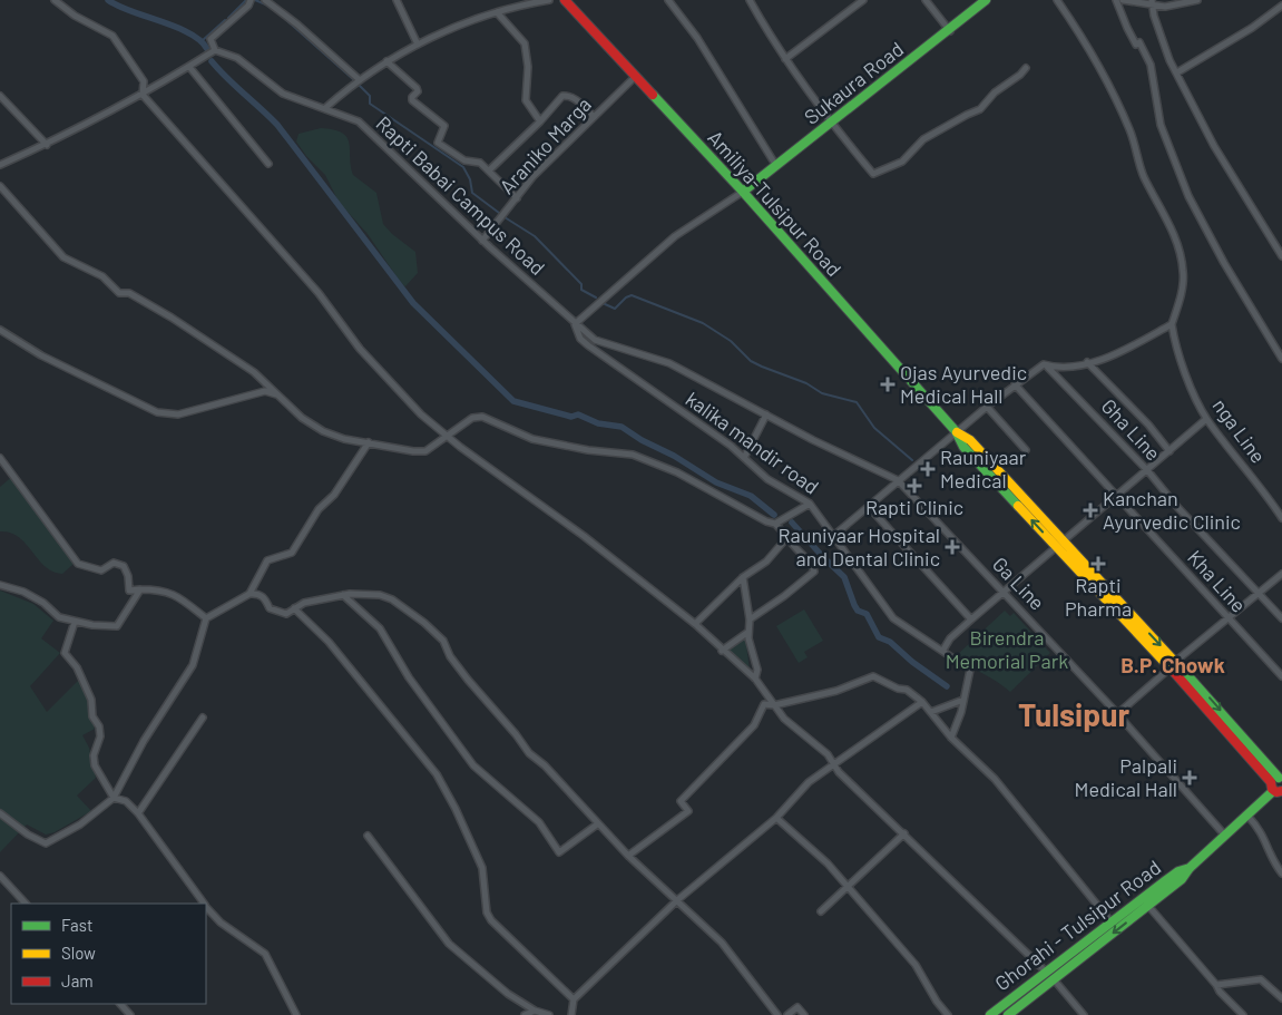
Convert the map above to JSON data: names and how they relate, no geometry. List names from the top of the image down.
{
  "streets": {
    "main road": ["Sukaura Road", "Amiliya-Tulsipur Road", "Ghorahi - Tulsipur Road"],
    "street": [
      "Araniko Marga",
      "Rapti Babai Campus Road",
      "Gha Line",
      "nga Line",
      "kalika mandir road",
      "Kha Line",
      "Ga Line"
    ]
  },
  "crossings": [
    ["Sukaura Road", "Amiliya-Tulsipur Road"],
    ["Araniko Marga", "Rapti Babai Campus Road"],
    ["Araniko Marga", "Amiliya-Tulsipur Road"],
    ["Rapti Babai Campus Road", "kalika mandir road"],
    ["Rapti Babai Campus Road", "Ga Line"],
    ["Amiliya-Tulsipur Road", "Ghorahi - Tulsipur Road"],
    ["Ga Line", "Ghorahi - Tulsipur Road"]
  ],
  "districts": ["B.P. Chowk", "Tulsipur"],
  "parks": ["Birendra Memorial Park"],
  "places": {
    "health": [
      "Ojas Ayurvedic Medical Hall",
      "Rauniyaar Medical",
      "Rapti Clinic",
      "Kanchan Ayurvedic Clinic",
      "Rauniyaar Hospital and Dental Clinic",
      "Rapti Pharma",
      "Palpali Medical Hall"
    ]
  },
  "legend": ["Fast", "Slow", "Jam"]
}
